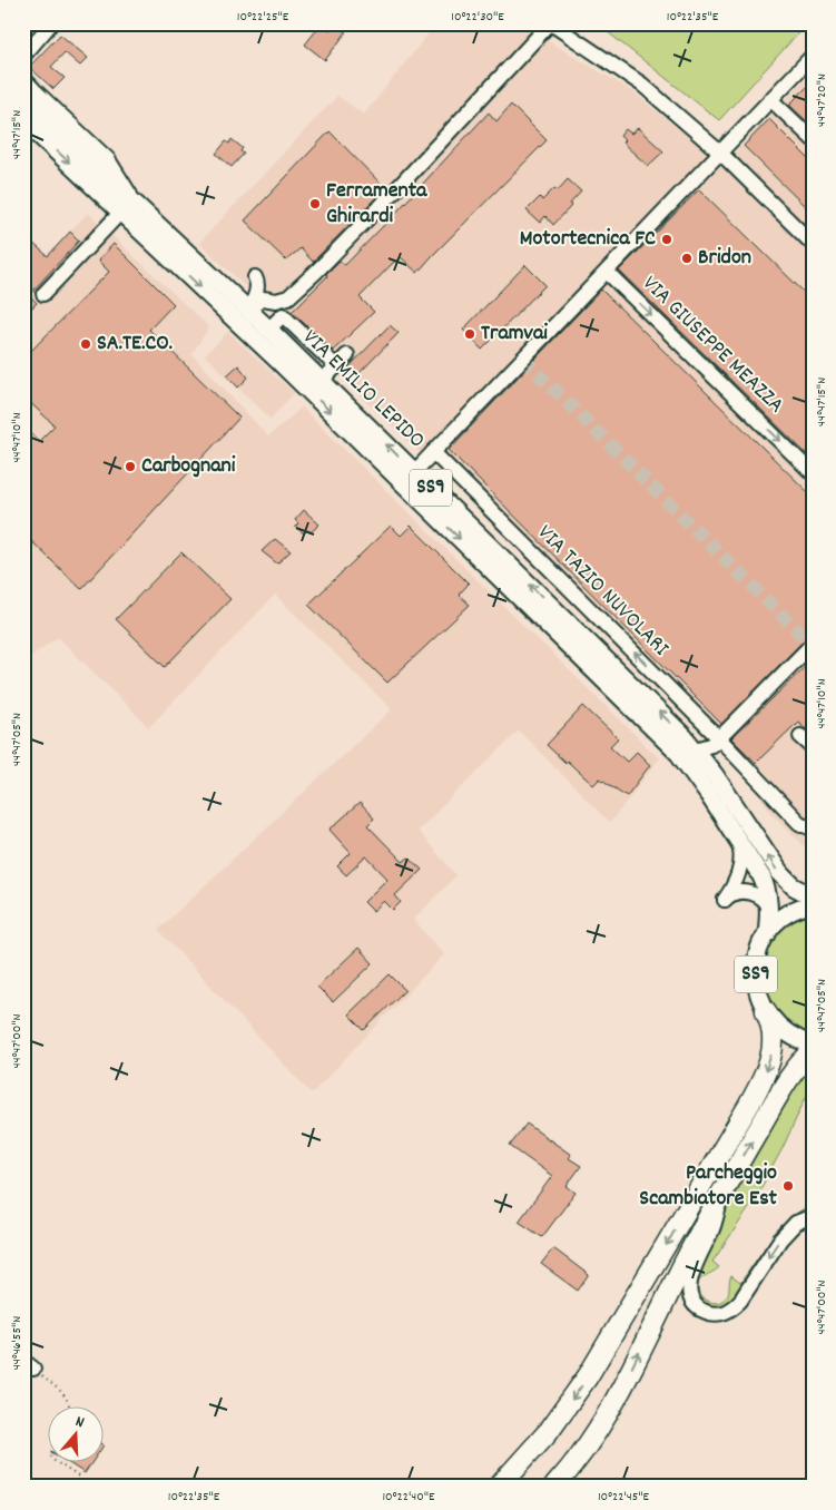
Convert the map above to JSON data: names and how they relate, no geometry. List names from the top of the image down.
{
  "streets": {
    "main road": ["VIA EMILIO LEPIDO", "SS9"],
    "street": ["VIA GIUSEPPE MEAZZA", "VIA TAZIO NUVOLARI"]
  },
  "crossings": [
    ["VIA EMILIO LEPIDO", "SS9"]
  ],
  "one_way": ["VIA GIUSEPPE MEAZZA", "VIA TAZIO NUVOLARI"],
  "places": [
    "Ferramenta Ghirardi",
    "Motortecnica FC",
    "Bridon",
    "Tramvai",
    "SA.TE.CO.",
    "Carbognani",
    "Parcheggio Scambiatore Est"
  ],
  "north": "top",
  "coordinates": [
    "10°22'25\"E",
    "10°22'30\"E",
    "10°22'35\"E",
    "44°47'20\"N",
    "44°47'15\"N",
    "44°47'10\"N",
    "44°47'05\"N",
    "44°47'00\"N",
    "44°46'55\"N",
    "10°22'40\"E",
    "10°22'45\"E"
  ]
}
